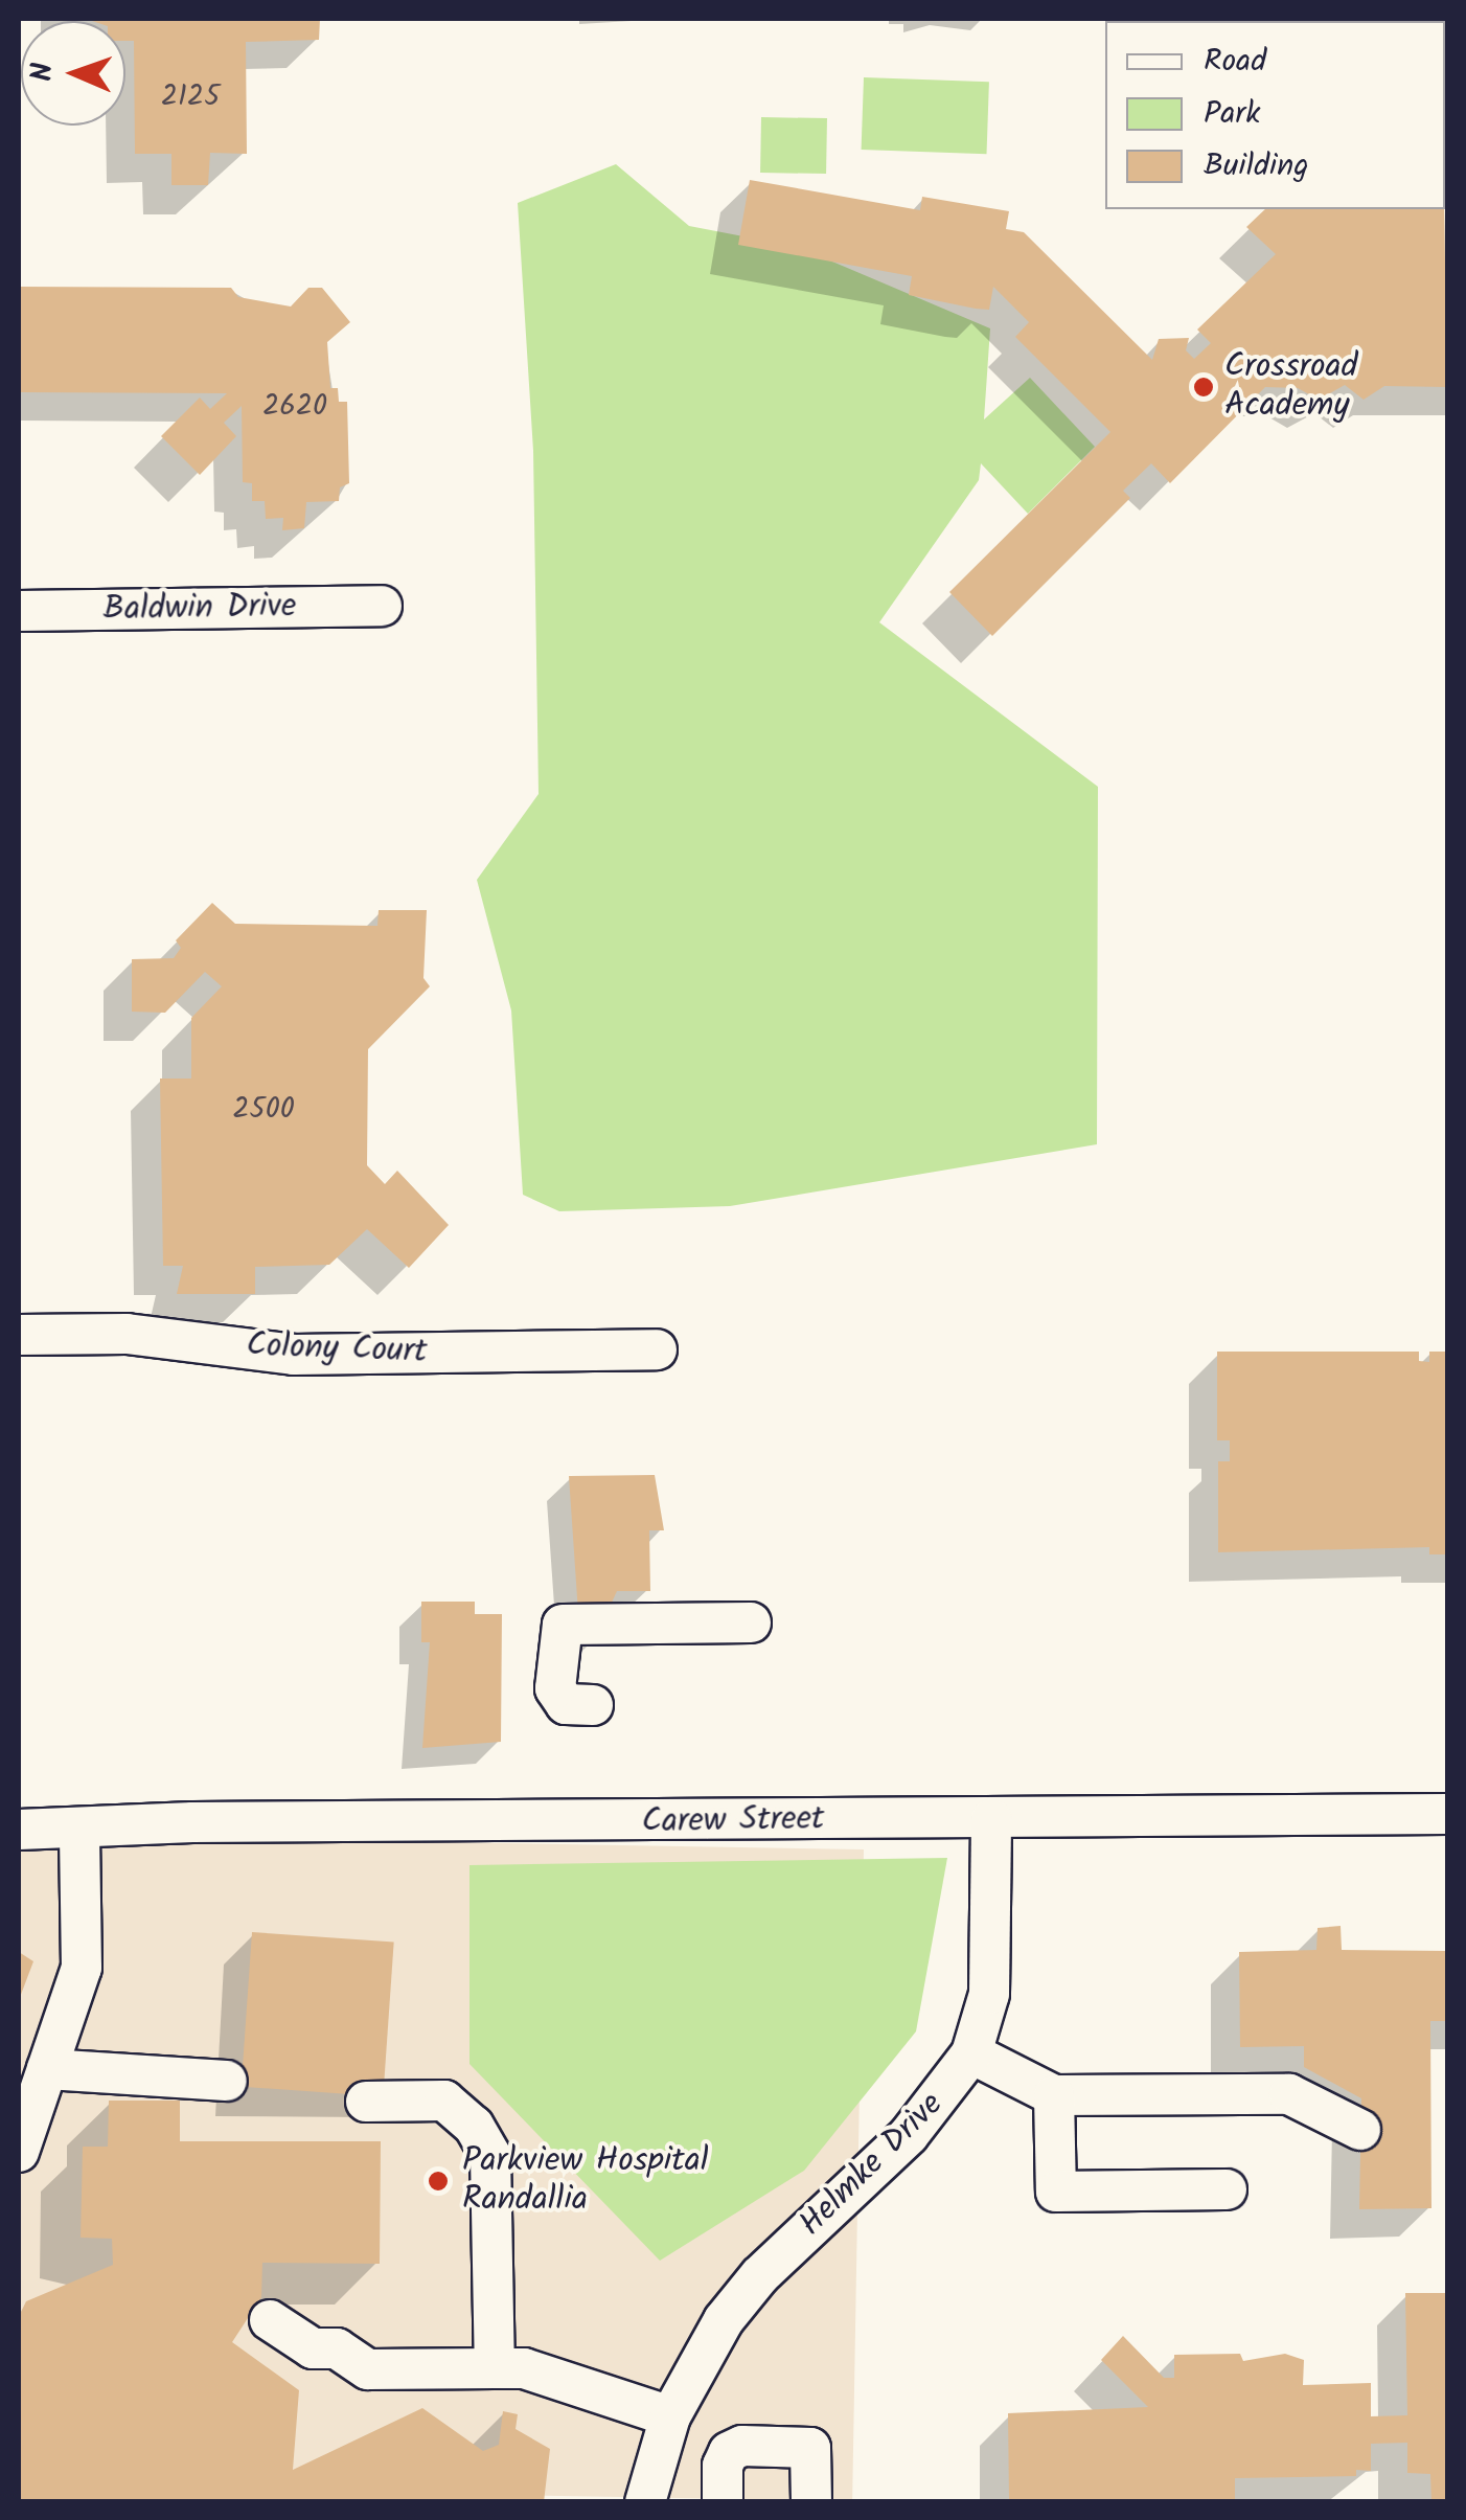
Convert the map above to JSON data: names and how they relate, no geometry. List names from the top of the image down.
{
  "streets": {
    "street": [
      "Baldwin Drive",
      "Colony Court",
      "Carew Street",
      "Helmke Drive"
    ]
  },
  "crossings": [
    ["Carew Street", "Helmke Drive"]
  ],
  "places": ["Crossroad Academy", "Parkview Hospital Randallia"],
  "house_numbers": ["2125", "2620", "2500"],
  "legend": ["Road", "Park", "Building"],
  "north": "left"
}
